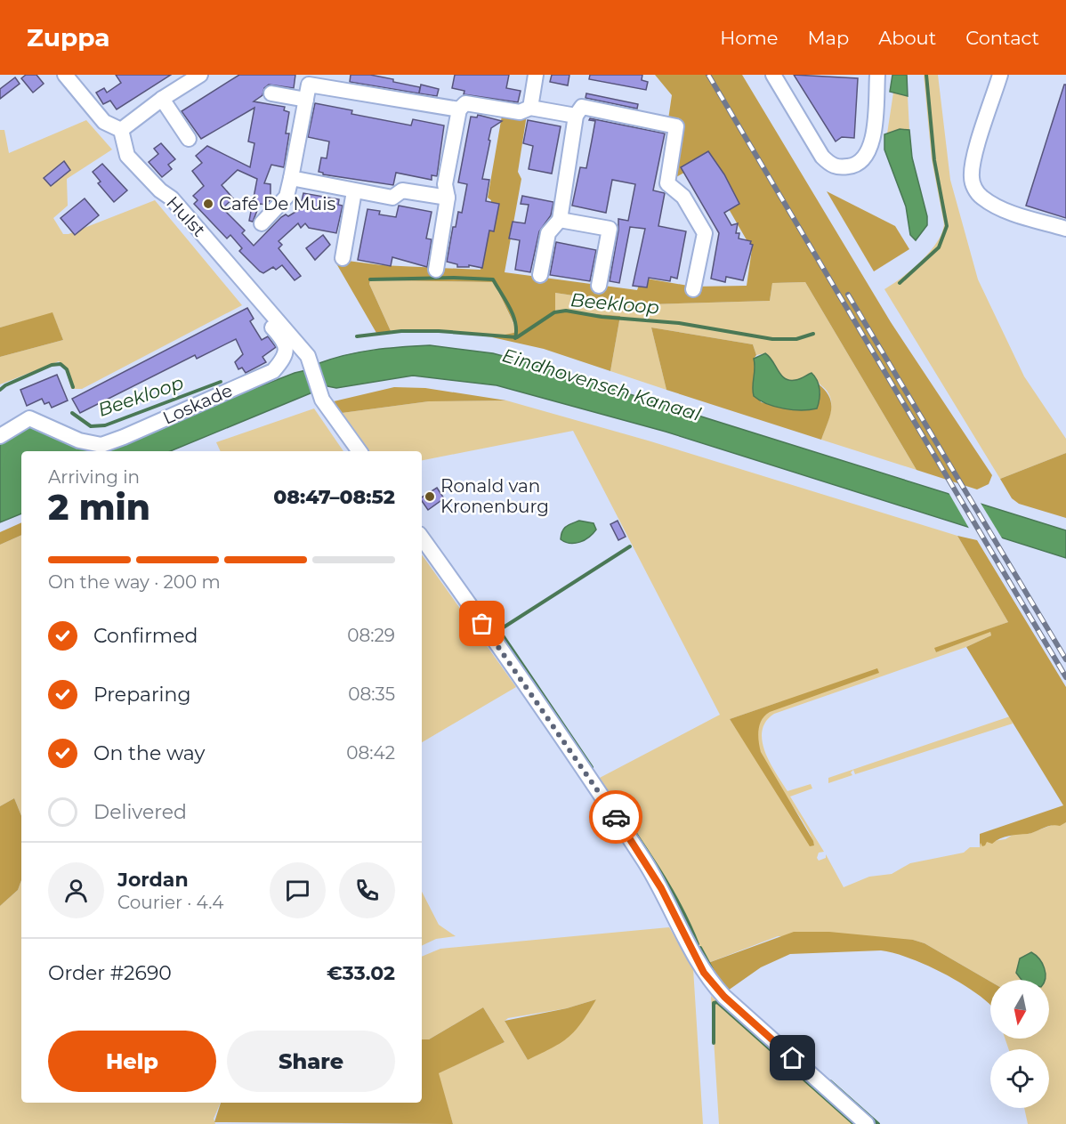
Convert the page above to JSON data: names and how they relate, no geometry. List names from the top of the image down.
{
  "streets": {
    "street": ["Hulst", "Loskade"]
  },
  "crossings": [
    ["Hulst", "Loskade"]
  ],
  "water": ["Beekloop", "Eindhovensch Kanaal"],
  "places": ["Café De Muis", "Ronald van Kronenburg"],
  "north": "bottom",
  "page": {
    "header": "Zuppa",
    "nav": [
      "Home",
      "Map",
      "About",
      "Contact"
    ],
    "heading": ["2 min", "Arriving in", "08:47–08:52"],
    "panel": [
      "Jordan",
      "Courier · 4.4",
      "Order #2690",
      "€33.02"
    ],
    "bar": "On the way · 200 m",
    "list": [
      ["Confirmed", "08:29"],
      ["Preparing", "08:35"],
      ["On the way", "08:42"],
      "Delivered"
    ],
    "buttons": ["Help", "Share"]
  }
}
